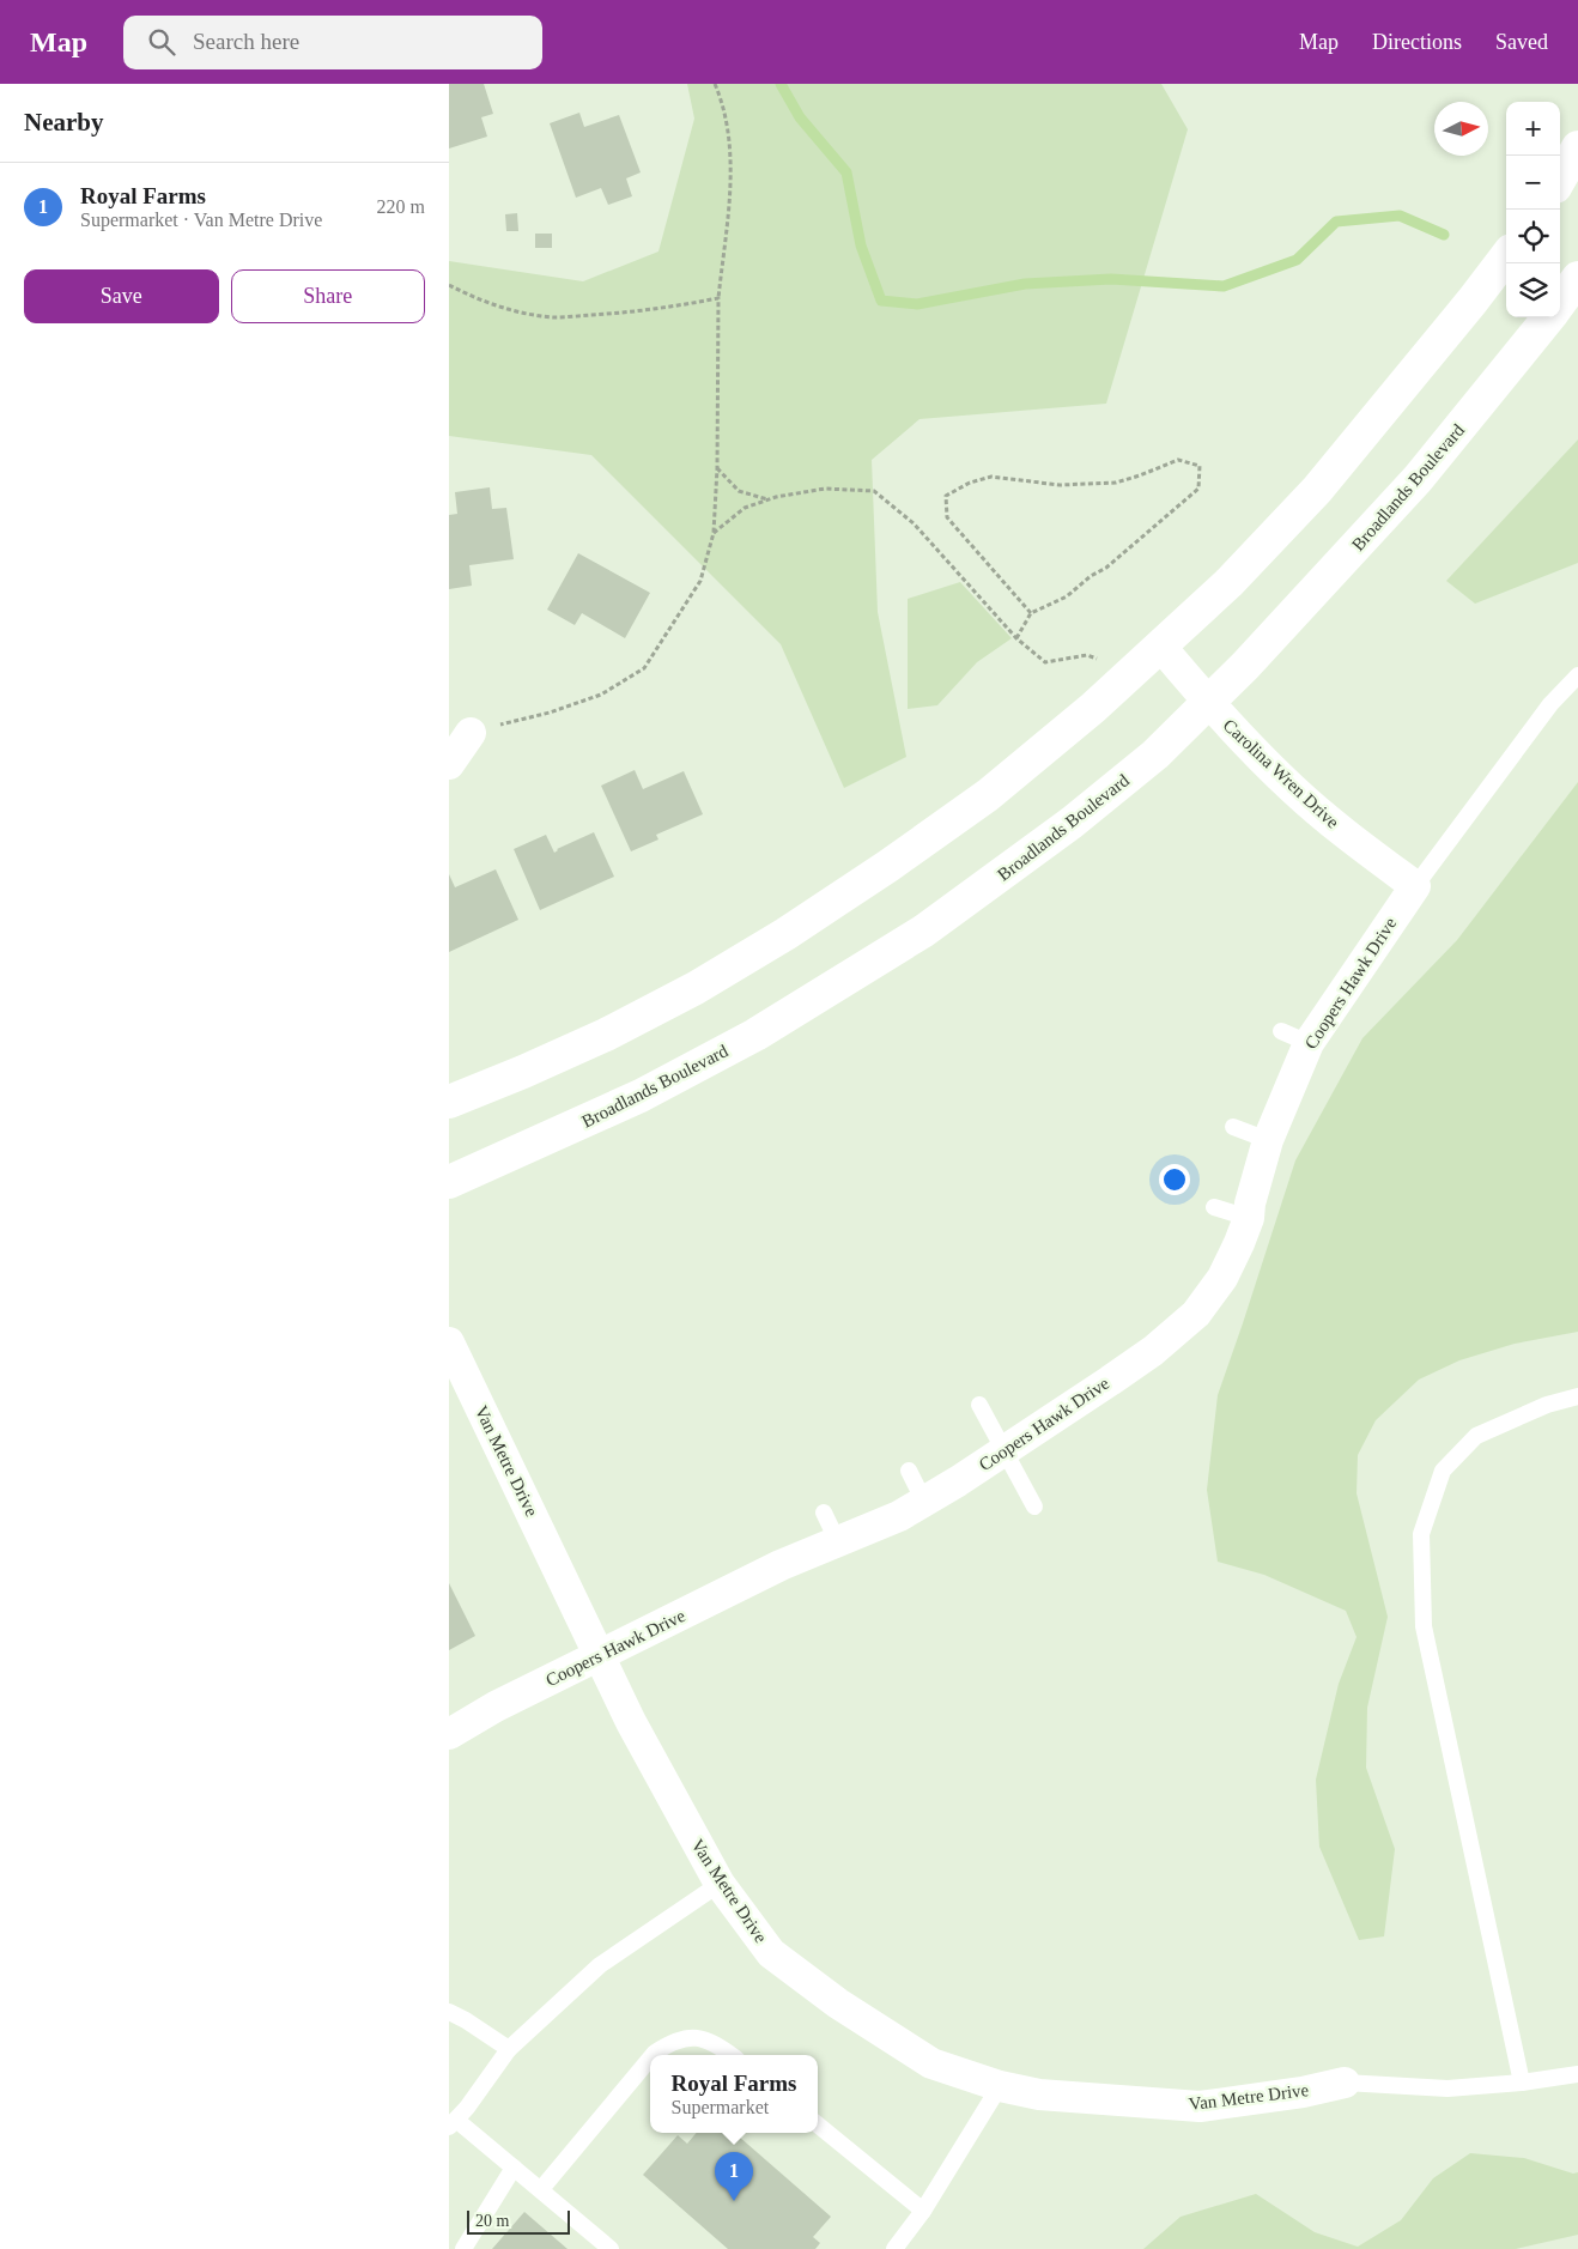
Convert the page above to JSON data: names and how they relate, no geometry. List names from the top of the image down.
{
  "streets": {
    "main road": ["Broadlands Boulevard"],
    "street": ["Carolina Wren Drive", "Coopers Hawk Drive", "Van Metre Drive"]
  },
  "crossings": [
    ["Broadlands Boulevard", "Carolina Wren Drive"],
    ["Carolina Wren Drive", "Coopers Hawk Drive"],
    ["Coopers Hawk Drive", "Van Metre Drive"]
  ],
  "scale_bar": "20 m",
  "north": "right",
  "page": {
    "header": "Map",
    "search": "Search here",
    "nav": ["Map", "Directions", "Saved"],
    "heading": "Nearby",
    "map_buttons": ["+", "−"],
    "list": [
      {
        "mark": "1",
        "name": "Royal Farms",
        "note": "Supermarket · Van Metre Drive",
        "value": "220 m"
      }
    ],
    "buttons": ["Save", "Share"],
    "popup": ["Royal Farms", "Supermarket"],
    "pins": "1",
    "scale": "20 m"
  }
}
